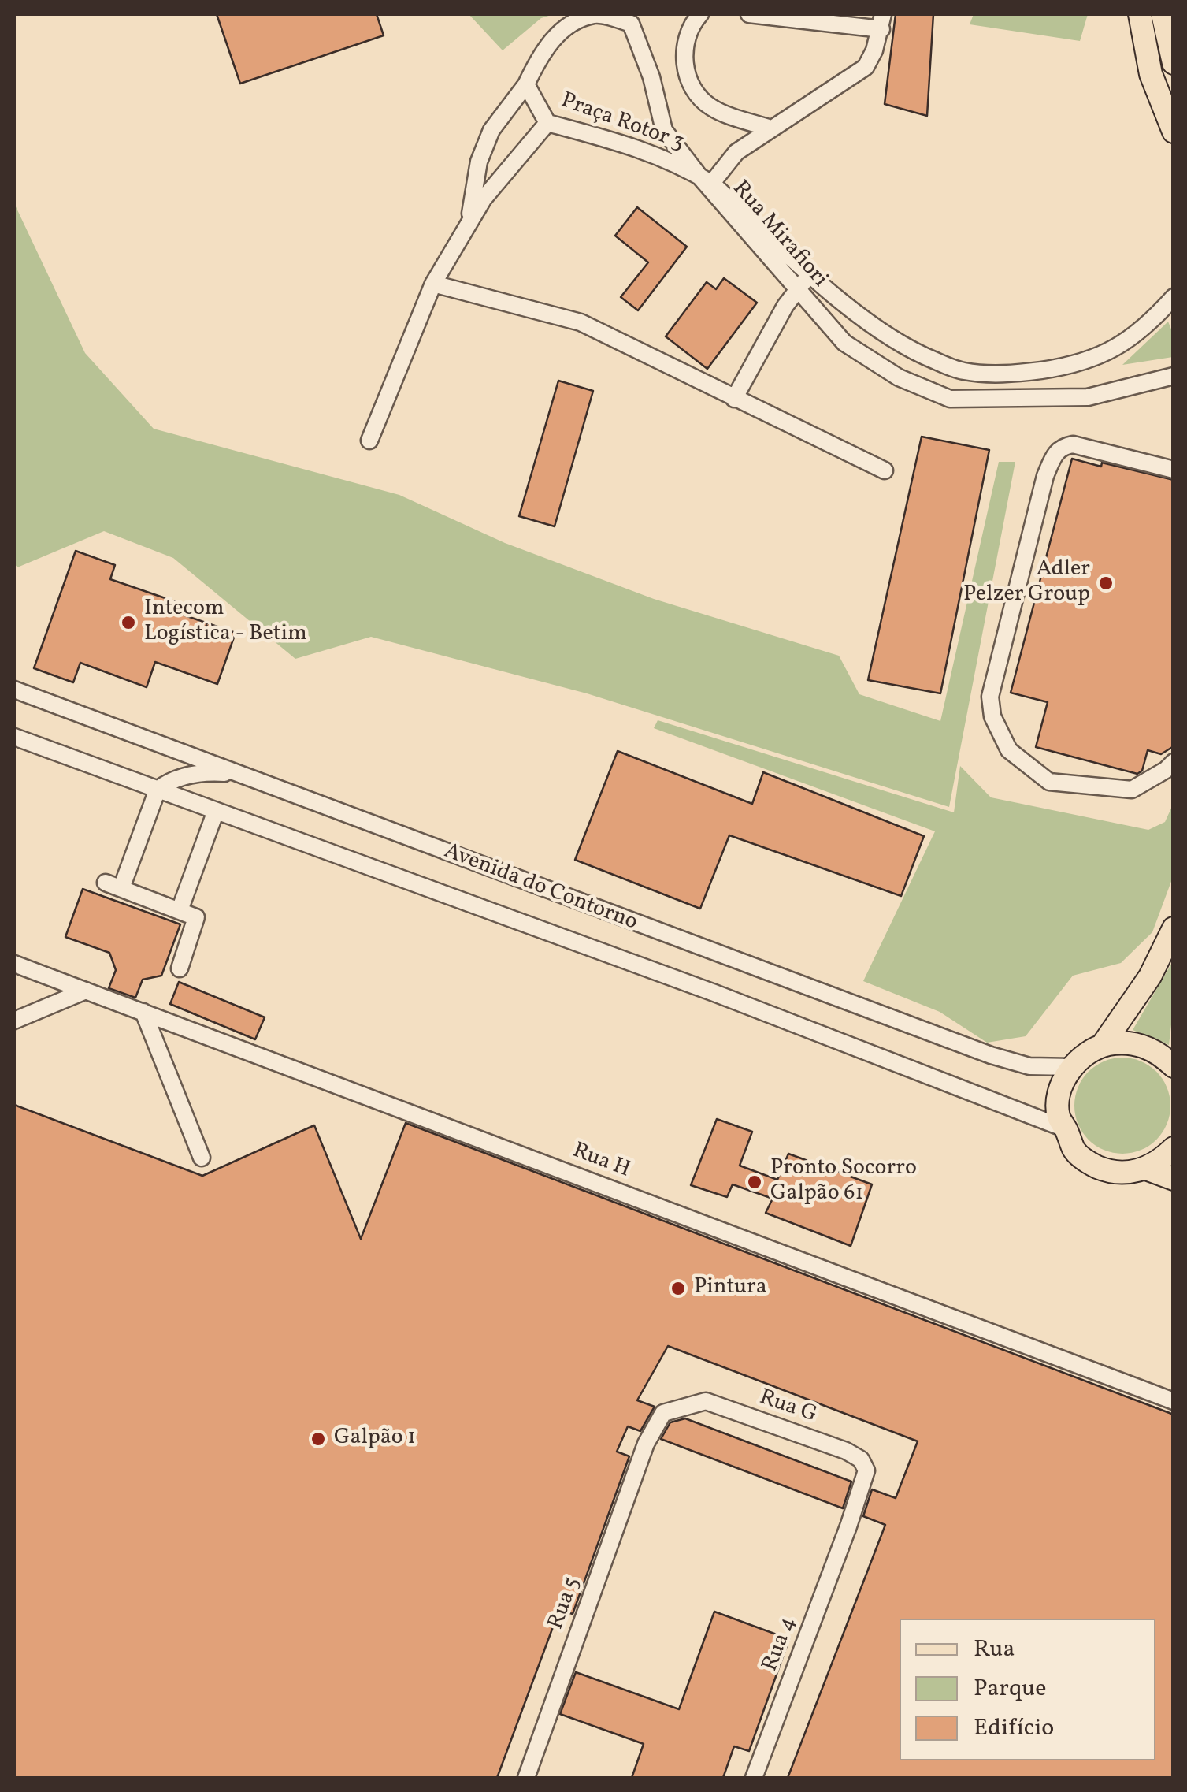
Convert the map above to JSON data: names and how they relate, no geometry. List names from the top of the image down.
{
  "streets": {
    "street": [
      "Praça Rotor 3",
      "Rua Mirafiori",
      "Avenida do Contorno",
      "Rua H",
      "Rua G",
      "Rua 5",
      "Rua 4"
    ]
  },
  "crossings": [
    ["Praça Rotor 3", "Rua Mirafiori"],
    ["Rua G", "Rua 5"],
    ["Rua G", "Rua 4"]
  ],
  "places": [
    "Adler Pelzer Group",
    "Intecom Logística - Betim",
    "Pronto Socorro Galpão 61",
    "Pintura",
    "Galpão 1"
  ],
  "legend": ["Rua", "Parque", "Edifício"]
}
